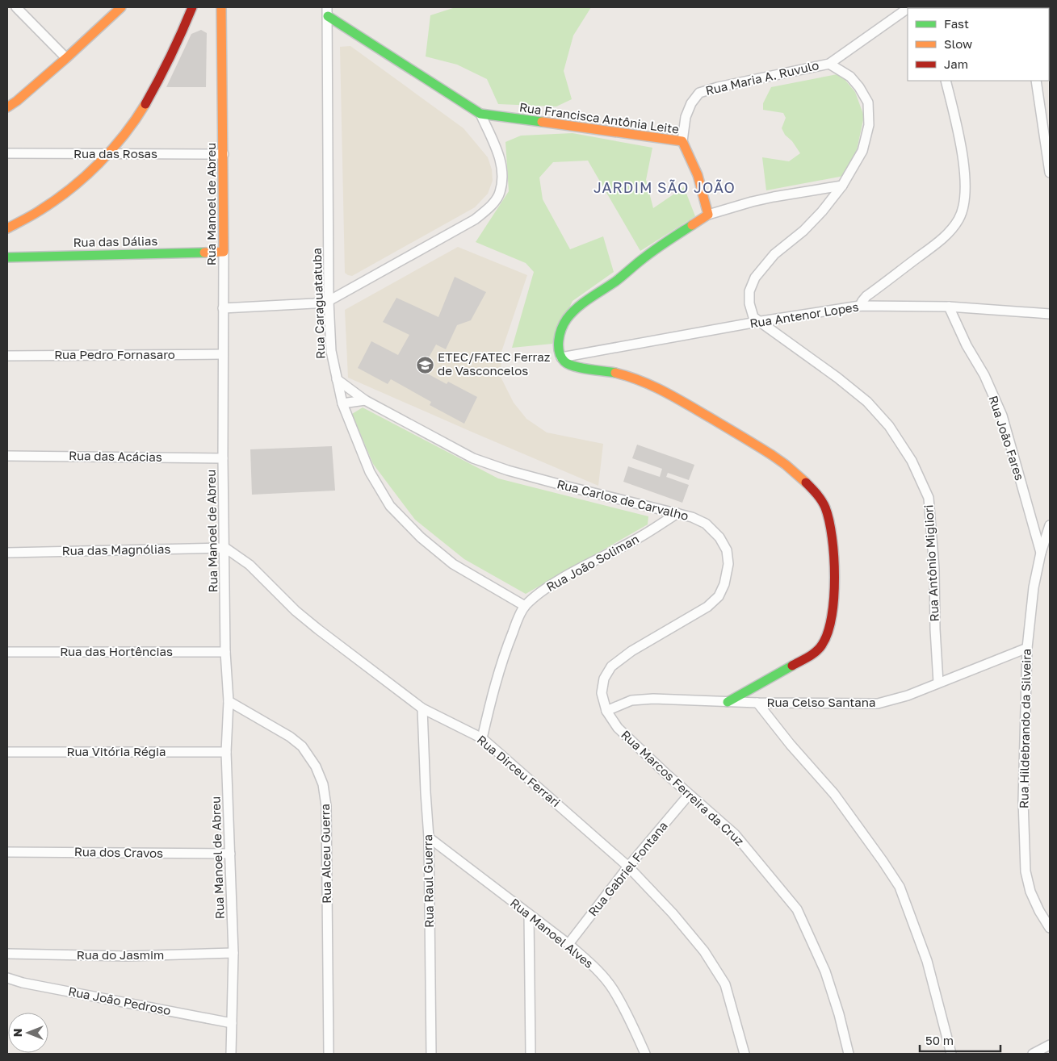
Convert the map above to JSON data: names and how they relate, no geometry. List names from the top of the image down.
{
  "streets": {
    "street": [
      "Rua Maria A. Ruvulo",
      "Rua Francisca Antônia Leite",
      "Rua das Rosas",
      "Rua Manoel de Abreu",
      "Rua das Dálias",
      "Rua Caraguatatuba",
      "Rua Antenor Lopes",
      "Rua Pedro Fornasaro",
      "Rua João Fares",
      "Rua das Acácias",
      "Rua Carlos de Carvalho",
      "Rua das Magnólias",
      "Rua João Soliman",
      "Rua Antônio Migliori",
      "Rua das Hortências",
      "Rua Celso Santana",
      "Rua Hildebrando da Silveira",
      "Rua Vitória Régia",
      "Rua Dirceu Ferrari",
      "Rua Marcos Ferreira da Cruz",
      "Rua dos Cravos",
      "Rua Alceu Guerra",
      "Rua Gabriel Fontana",
      "Rua Raul Guerra",
      "Rua Manoel Alves",
      "Rua do Jasmim",
      "Rua João Pedroso"
    ]
  },
  "crossings": [
    ["Rua Maria A. Ruvulo", "Rua Francisca Antônia Leite"],
    ["Rua Maria A. Ruvulo", "Rua Antônio Migliori"],
    ["Rua Francisca Antônia Leite", "Rua Caraguatatuba"],
    ["Rua das Rosas", "Rua Manoel de Abreu"],
    ["Rua Manoel de Abreu", "Rua das Dálias"],
    ["Rua Manoel de Abreu", "Rua Pedro Fornasaro"],
    ["Rua Manoel de Abreu", "Rua das Acácias"],
    ["Rua Manoel de Abreu", "Rua das Magnólias"],
    ["Rua Manoel de Abreu", "Rua das Hortências"],
    ["Rua Manoel de Abreu", "Rua Vitória Régia"],
    ["Rua Manoel de Abreu", "Rua Dirceu Ferrari"],
    ["Rua Manoel de Abreu", "Rua dos Cravos"],
    ["Rua Manoel de Abreu", "Rua Alceu Guerra"],
    ["Rua Manoel de Abreu", "Rua do Jasmim"],
    ["Rua Manoel de Abreu", "Rua João Pedroso"],
    ["Rua Caraguatatuba", "Rua Carlos de Carvalho"],
    ["Rua Caraguatatuba", "Rua João Soliman"],
    ["Rua Antenor Lopes", "Rua João Fares"],
    ["Rua Antenor Lopes", "Rua Antônio Migliori"],
    ["Rua João Fares", "Rua Hildebrando da Silveira"],
    ["Rua Carlos de Carvalho", "Rua João Soliman"],
    ["Rua Carlos de Carvalho", "Rua Marcos Ferreira da Cruz"],
    ["Rua das Magnólias", "Rua Dirceu Ferrari"],
    ["Rua João Soliman", "Rua Dirceu Ferrari"],
    ["Rua Antônio Migliori", "Rua Celso Santana"],
    ["Rua Celso Santana", "Rua Hildebrando da Silveira"],
    ["Rua Celso Santana", "Rua Marcos Ferreira da Cruz"],
    ["Rua Dirceu Ferrari", "Rua Gabriel Fontana"],
    ["Rua Dirceu Ferrari", "Rua Raul Guerra"],
    ["Rua Marcos Ferreira da Cruz", "Rua Gabriel Fontana"],
    ["Rua Gabriel Fontana", "Rua Manoel Alves"],
    ["Rua Raul Guerra", "Rua Manoel Alves"]
  ],
  "districts": ["JARDIM SÃO JOÃO"],
  "places": {
    "school or university": ["ETEC/FATEC Ferraz de Vasconcelos"]
  },
  "legend": ["Fast", "Slow", "Jam"],
  "scale_bar": "50 m",
  "north": "left"
}
